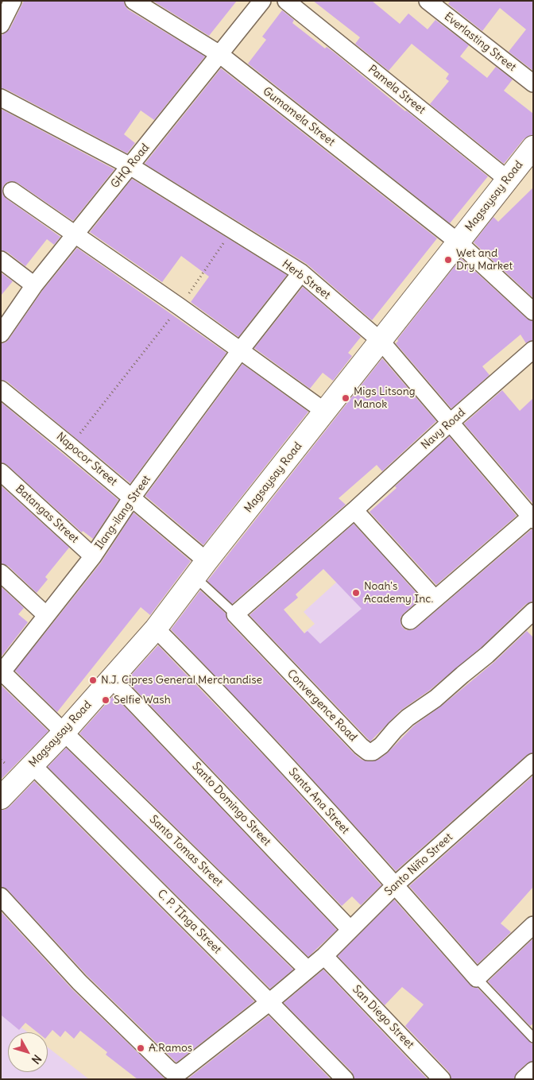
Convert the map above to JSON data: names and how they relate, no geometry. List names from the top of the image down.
{
  "streets": {
    "street": [
      "Everlasting Street",
      "Pamela Street",
      "Gumamela Street",
      "GHQ Road",
      "Magsaysay Road",
      "Herb Street",
      "Navy Road",
      "Napocor Street",
      "Ilang-ilang Street",
      "Batangas Street",
      "Convergence Road",
      "Santa Ana Street",
      "Santo Domingo Street",
      "Santo Tomas Street",
      "Santo Niño Street",
      "C. P. TInga Street",
      "San Diego Street"
    ]
  },
  "crossings": [
    ["Pamela Street", "Magsaysay Road"],
    ["Gumamela Street", "GHQ Road"],
    ["Gumamela Street", "Magsaysay Road"],
    ["GHQ Road", "Herb Street"],
    ["Magsaysay Road", "Herb Street"],
    ["Magsaysay Road", "Napocor Street"],
    ["Magsaysay Road", "Santa Ana Street"],
    ["Magsaysay Road", "Santo Domingo Street"],
    ["Magsaysay Road", "Santo Tomas Street"],
    ["Magsaysay Road", "C. P. TInga Street"],
    ["Herb Street", "Navy Road"],
    ["Herb Street", "Ilang-ilang Street"],
    ["Napocor Street", "Ilang-ilang Street"],
    ["Ilang-ilang Street", "Batangas Street"],
    ["Ilang-ilang Street", "Santo Tomas Street"],
    ["Santa Ana Street", "Santo Niño Street"],
    ["Santo Domingo Street", "Santo Niño Street"],
    ["Santo Tomas Street", "Santo Niño Street"],
    ["Santo Niño Street", "C. P. TInga Street"],
    ["Santo Niño Street", "San Diego Street"]
  ],
  "places": [
    "Wet and Dry Market",
    "Migs Litsong Manok",
    "Noah's Academy Inc.",
    "N.J. Cipres General Merchandise",
    "Selfie Wash",
    "A.Ramos"
  ],
  "north": "bottom right"
}
